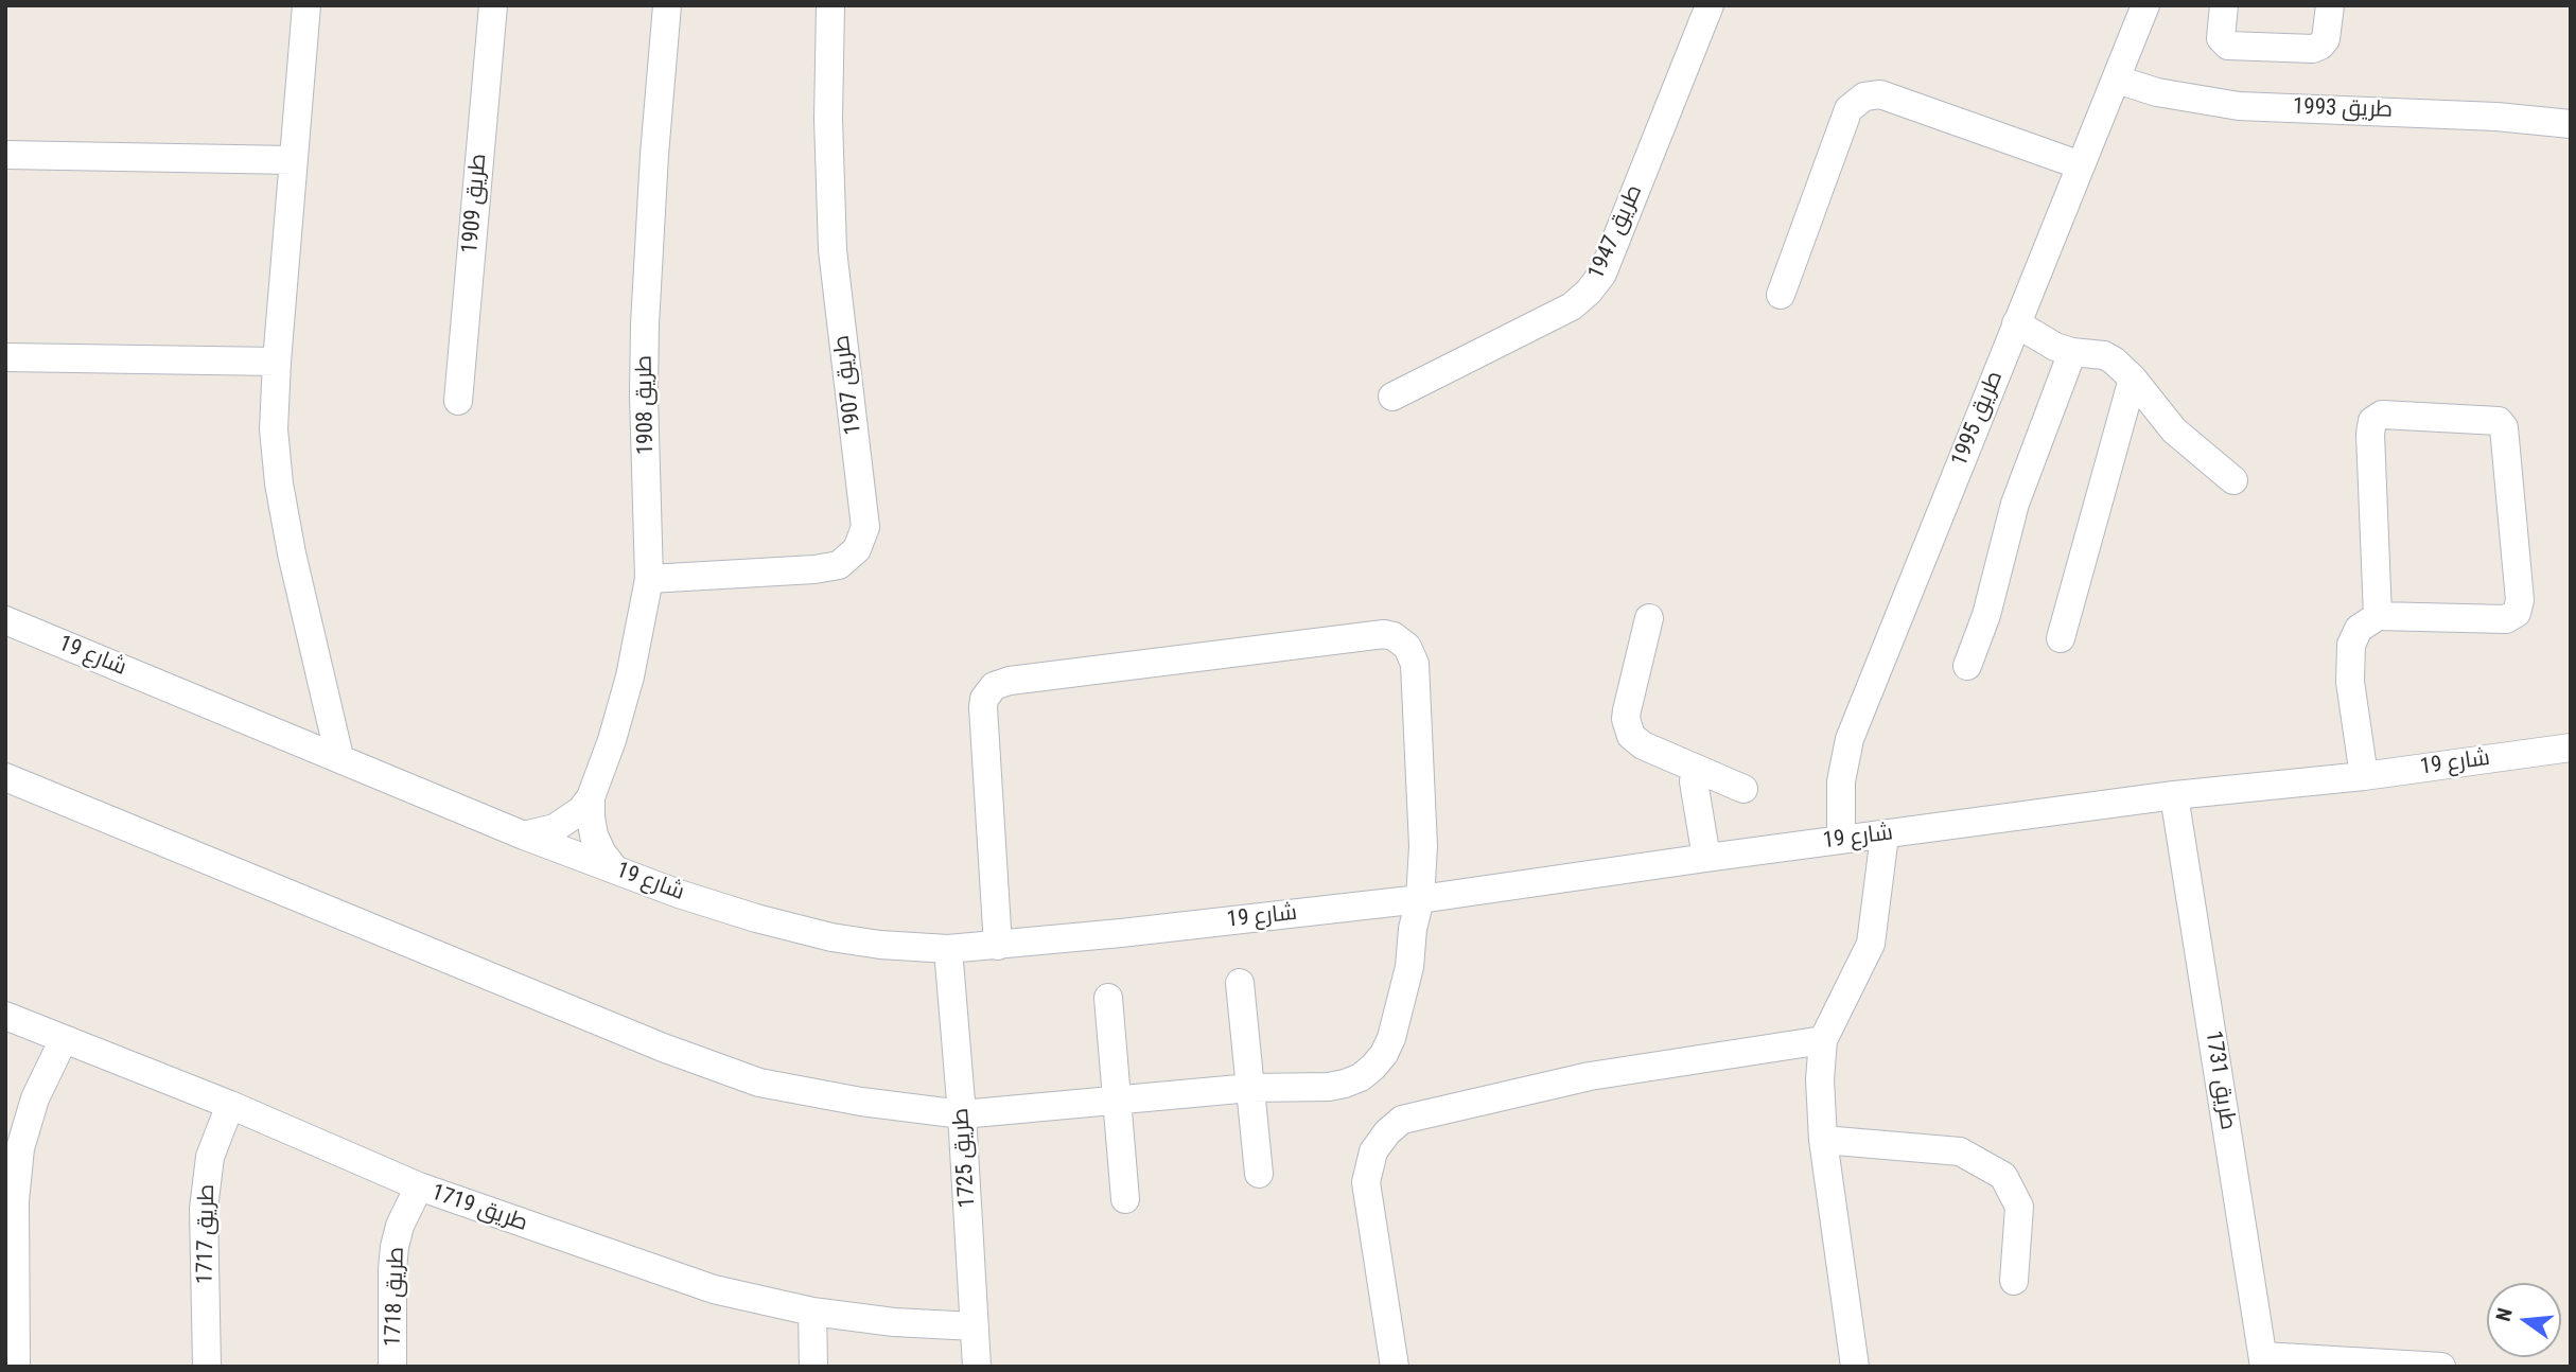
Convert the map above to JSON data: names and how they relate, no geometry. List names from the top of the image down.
{
  "streets": {
    "street": [
      "طريق 1993",
      "طريق 1909",
      "طريق 1947",
      "طريق 1907",
      "طريق 1908",
      "طريق 1995",
      "شارع 19",
      "طريق 1731",
      "طريق 1725",
      "طريق 1719",
      "طريق 1717",
      "طريق 1718"
    ]
  },
  "crossings": [
    ["طريق 1993", "طريق 1995"],
    ["طريق 1907", "طريق 1908"],
    ["طريق 1908", "شارع 19"],
    ["طريق 1995", "شارع 19"],
    ["شارع 19", "طريق 1731"],
    ["شارع 19", "طريق 1725"],
    ["طريق 1725", "طريق 1719"],
    ["طريق 1719", "طريق 1717"],
    ["طريق 1719", "طريق 1718"]
  ],
  "north": "left"
}
